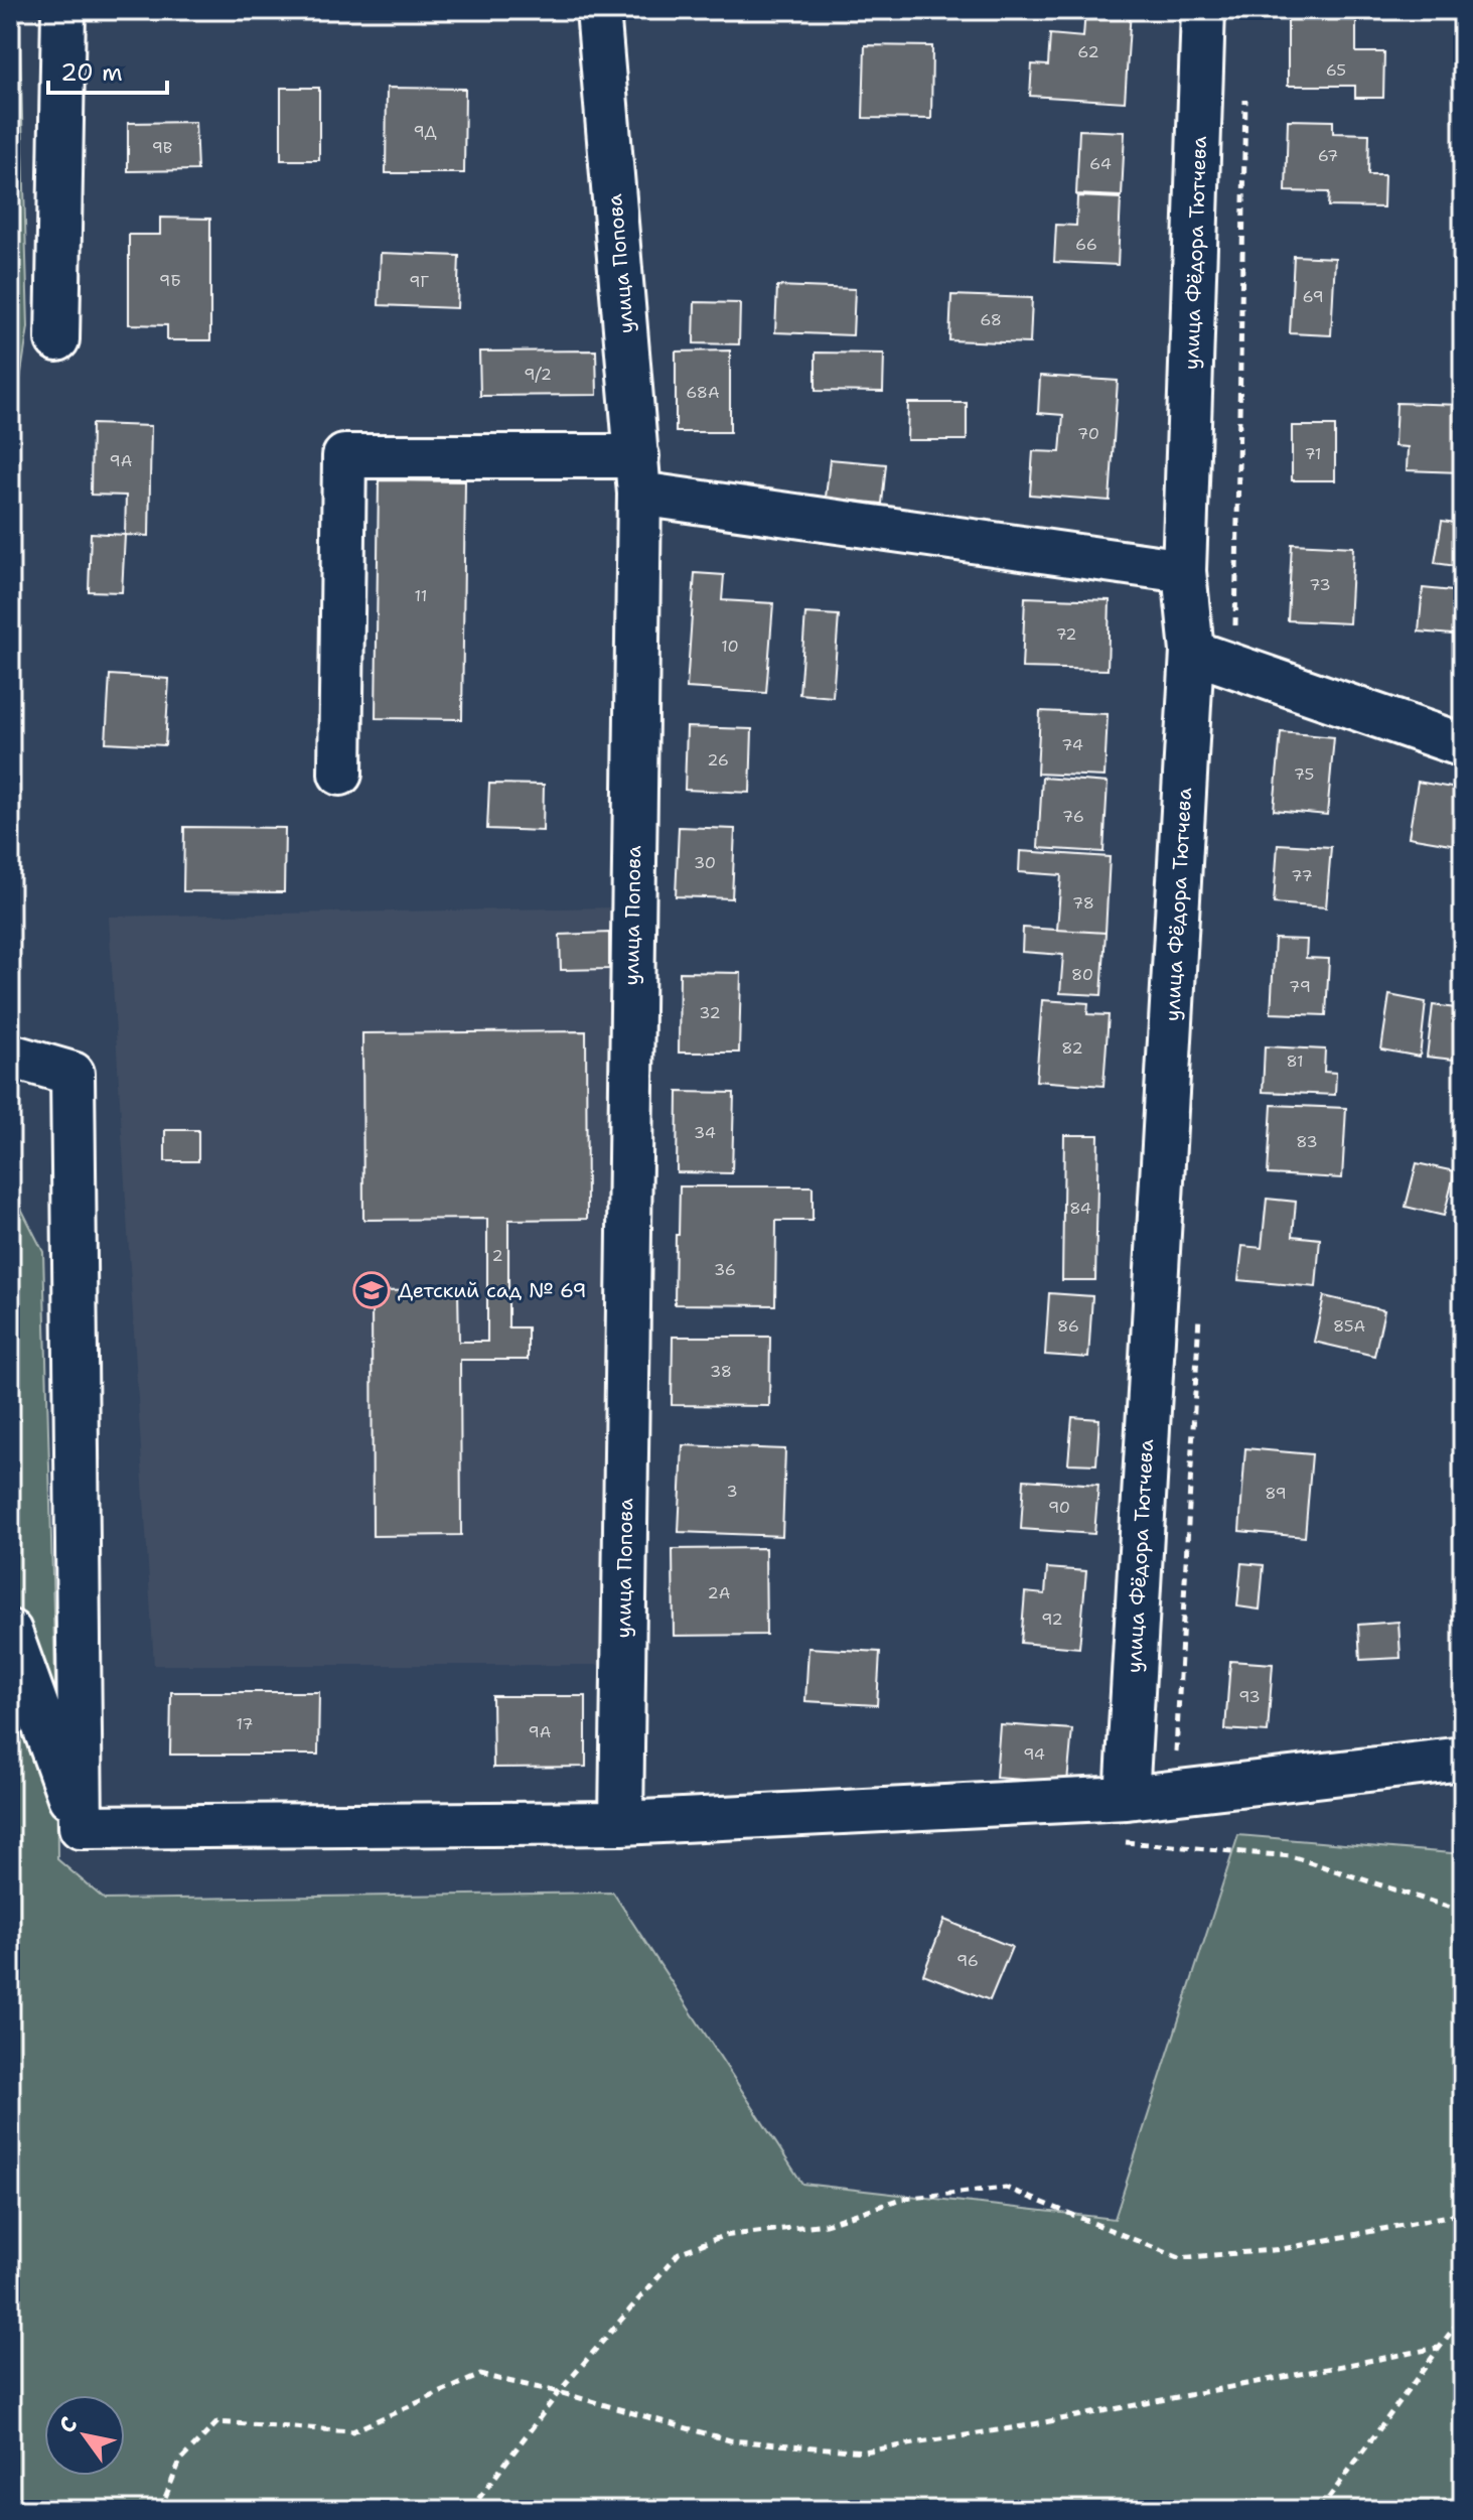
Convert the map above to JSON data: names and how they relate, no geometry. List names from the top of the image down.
{
  "streets": {
    "street": ["улица Фёдора Тютчева", "улица Попова"]
  },
  "places": {
    "school or university": ["Детский сад № 69"]
  },
  "house_numbers": [
    "62",
    "65",
    "9Д",
    "9В",
    "67",
    "64",
    "66",
    "9Б",
    "9Г",
    "69",
    "68",
    "9/2",
    "68А",
    "70",
    "71",
    "9А",
    "73",
    "11",
    "72",
    "10",
    "74",
    "26",
    "75",
    "76",
    "30",
    "77",
    "78",
    "80",
    "79",
    "32",
    "82",
    "81",
    "34",
    "83",
    "84",
    "2",
    "36",
    "86",
    "85А",
    "38",
    "3",
    "89",
    "90",
    "2А",
    "92",
    "93",
    "17",
    "9А",
    "94",
    "96"
  ],
  "scale_bar": "20 m",
  "north": "top left"
}
